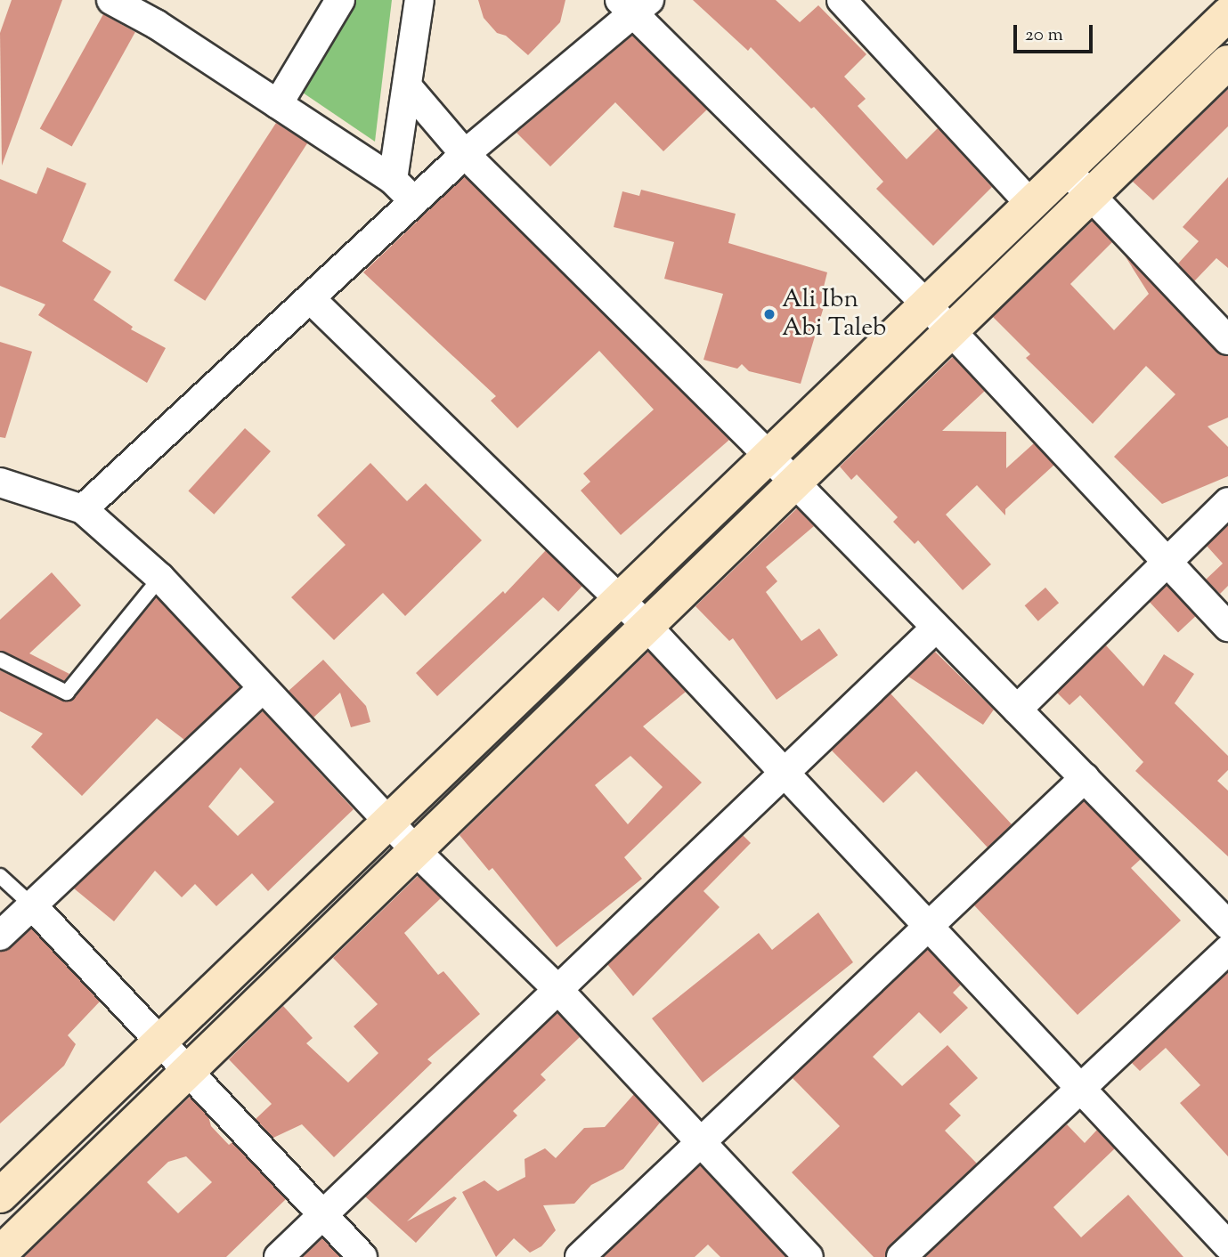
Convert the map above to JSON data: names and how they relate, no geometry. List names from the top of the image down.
{
  "places": ["Ali Ibn Abi Taleb"],
  "scale_bar": "20 m"
}
